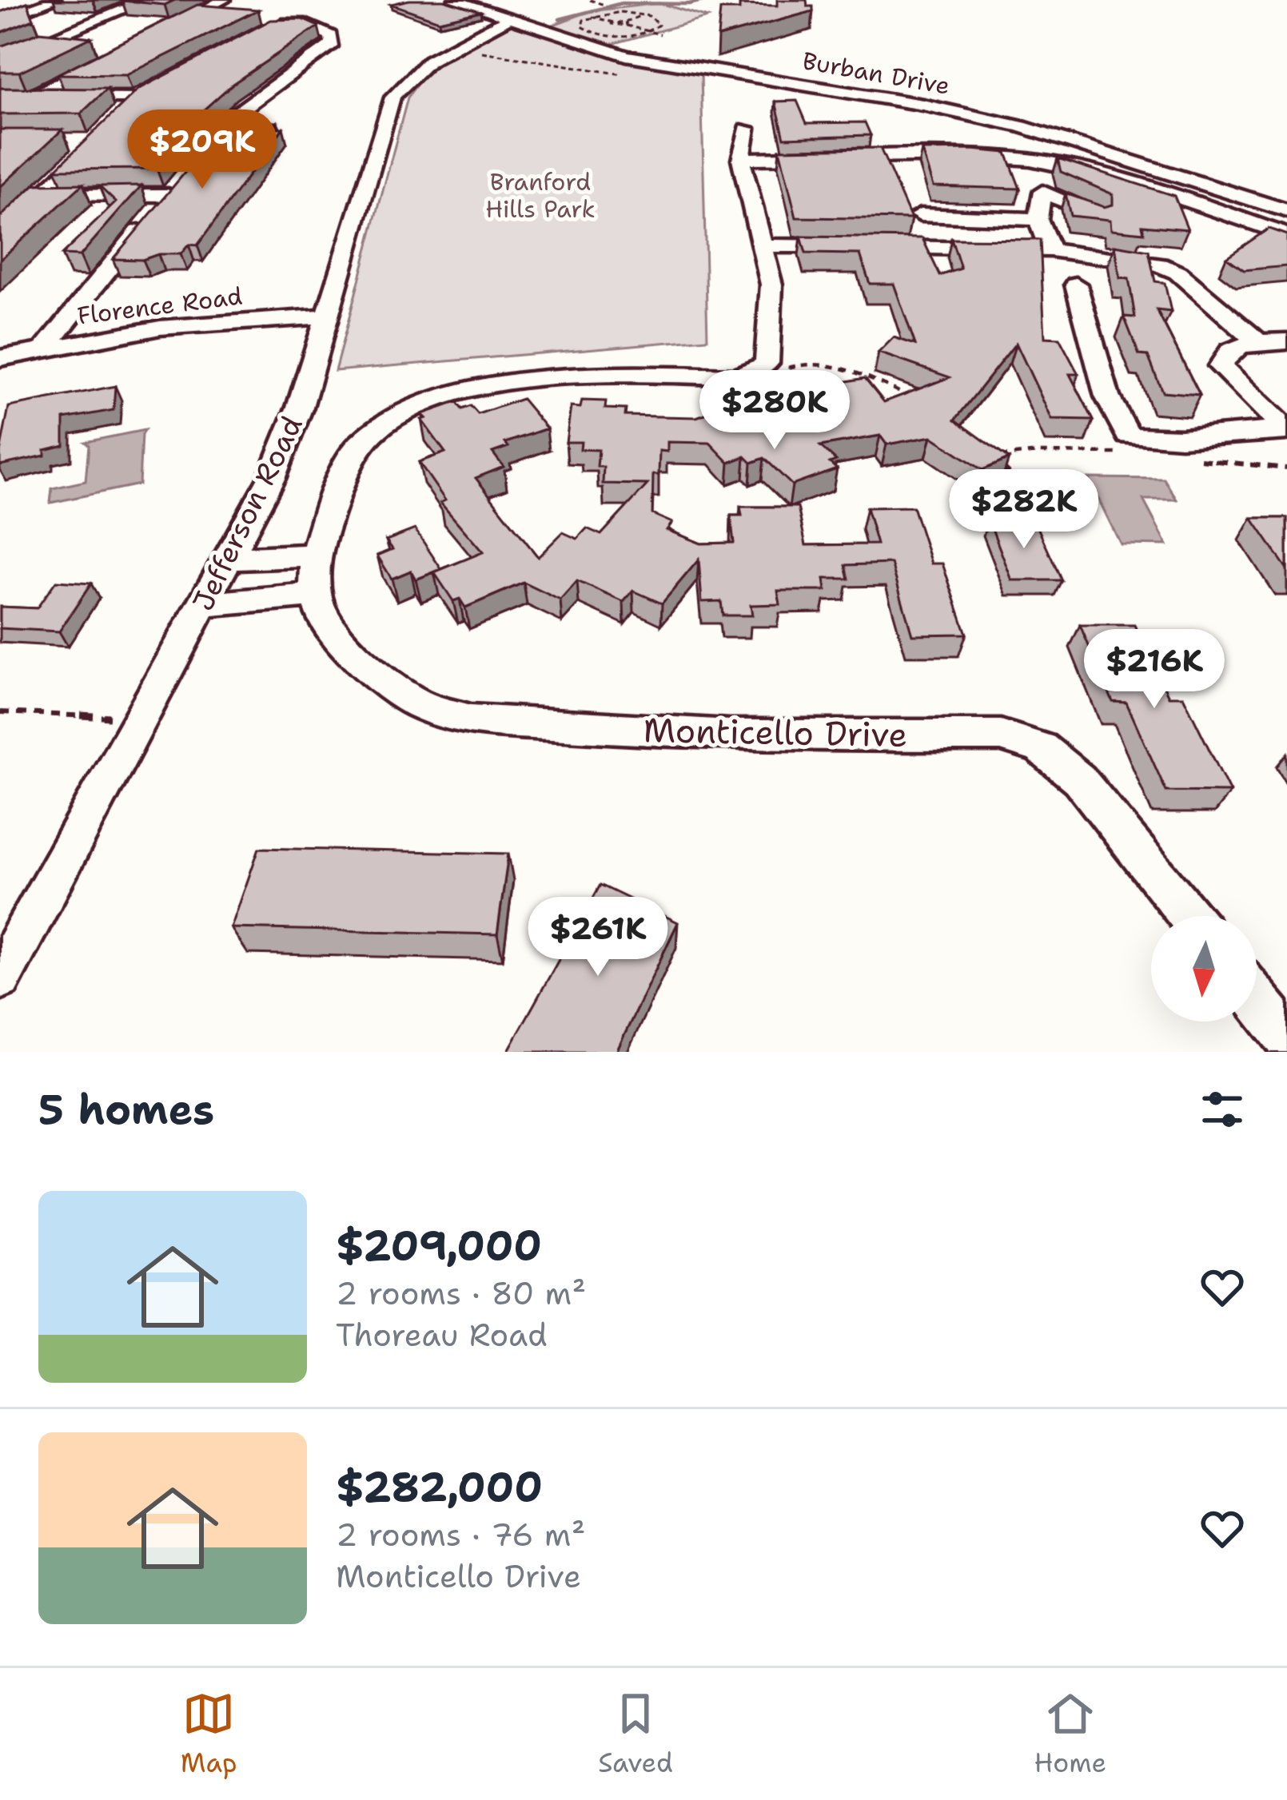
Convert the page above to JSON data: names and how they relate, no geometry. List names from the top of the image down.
{
  "streets": {
    "street": [
      "Burban Drive",
      "Florence Road",
      "Jefferson Road",
      "Monticello Drive"
    ]
  },
  "crossings": [
    ["Burban Drive", "Jefferson Road"],
    ["Florence Road", "Jefferson Road"]
  ],
  "parks": ["Branford Hills Park"],
  "north": "bottom",
  "page": {
    "price": [
      "$209K",
      "$280K",
      "$282K",
      "$216K",
      "$261K"
    ],
    "heading": "5 homes",
    "list": [
      {
        "name": "$209,000",
        "note": "2 rooms · 80 m² · Thoreau Road"
      },
      {
        "name": "$282,000",
        "note": "2 rooms · 76 m² · Monticello Drive"
      }
    ],
    "tabs": ["Map", "Saved", "Home"]
  }
}
